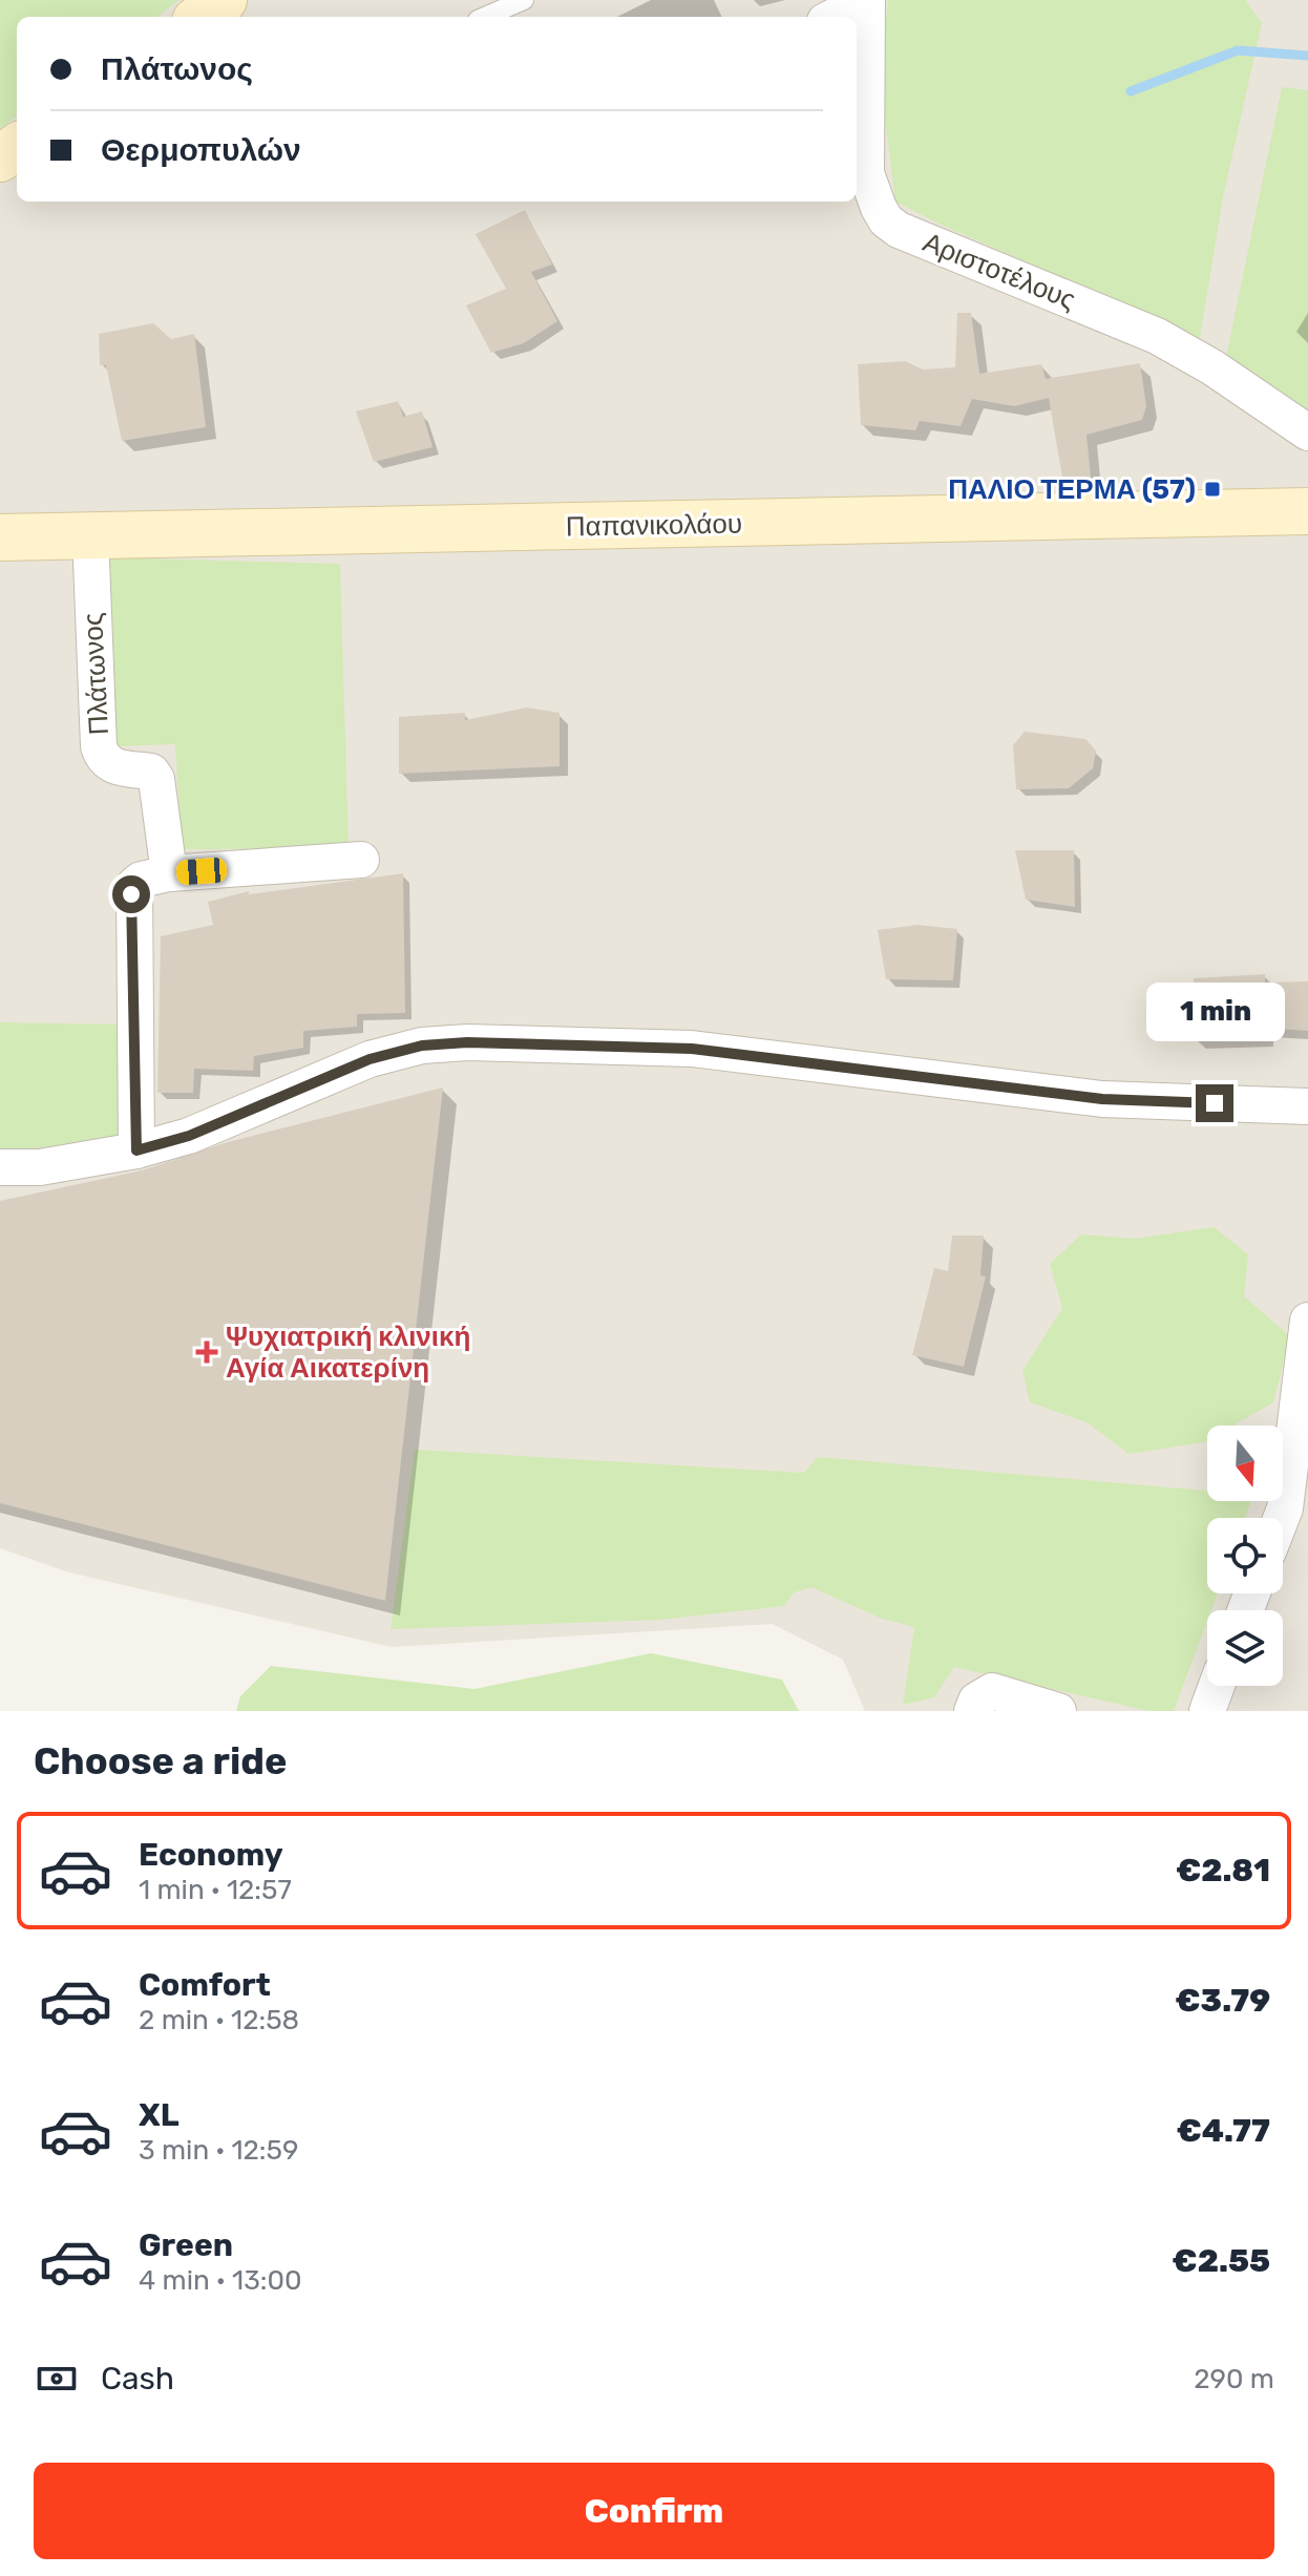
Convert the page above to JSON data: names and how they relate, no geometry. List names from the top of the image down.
{
  "streets": {
    "main road": ["Παπανικολάου"],
    "street": ["Αριστοτέλους", "Πλάτωνος"]
  },
  "crossings": [
    ["Παπανικολάου", "Πλάτωνος"]
  ],
  "places": {
    "transit": ["ΠΑΛΙΟ ΤΕΡΜΑ (57)"],
    "health": ["Ψυχιατρική κλινική Αγία Αικατερίνη"]
  },
  "north": "bottom",
  "page": {
    "banner": ["Πλάτωνος", "Θερμοπυλών"],
    "bubble": "1 min",
    "heading": "Choose a ride",
    "list": [
      {
        "name": "Economy",
        "note": "1 min · 12:57",
        "value": "€2.81"
      },
      {
        "name": "Comfort",
        "note": "2 min · 12:58",
        "value": "€3.79"
      },
      {
        "name": "XL",
        "note": "3 min · 12:59",
        "value": "€4.77"
      },
      {
        "name": "Green",
        "note": "4 min · 13:00",
        "value": "€2.55"
      }
    ],
    "pay": ["Cash", "290 m"],
    "buttons": "Confirm"
  }
}
